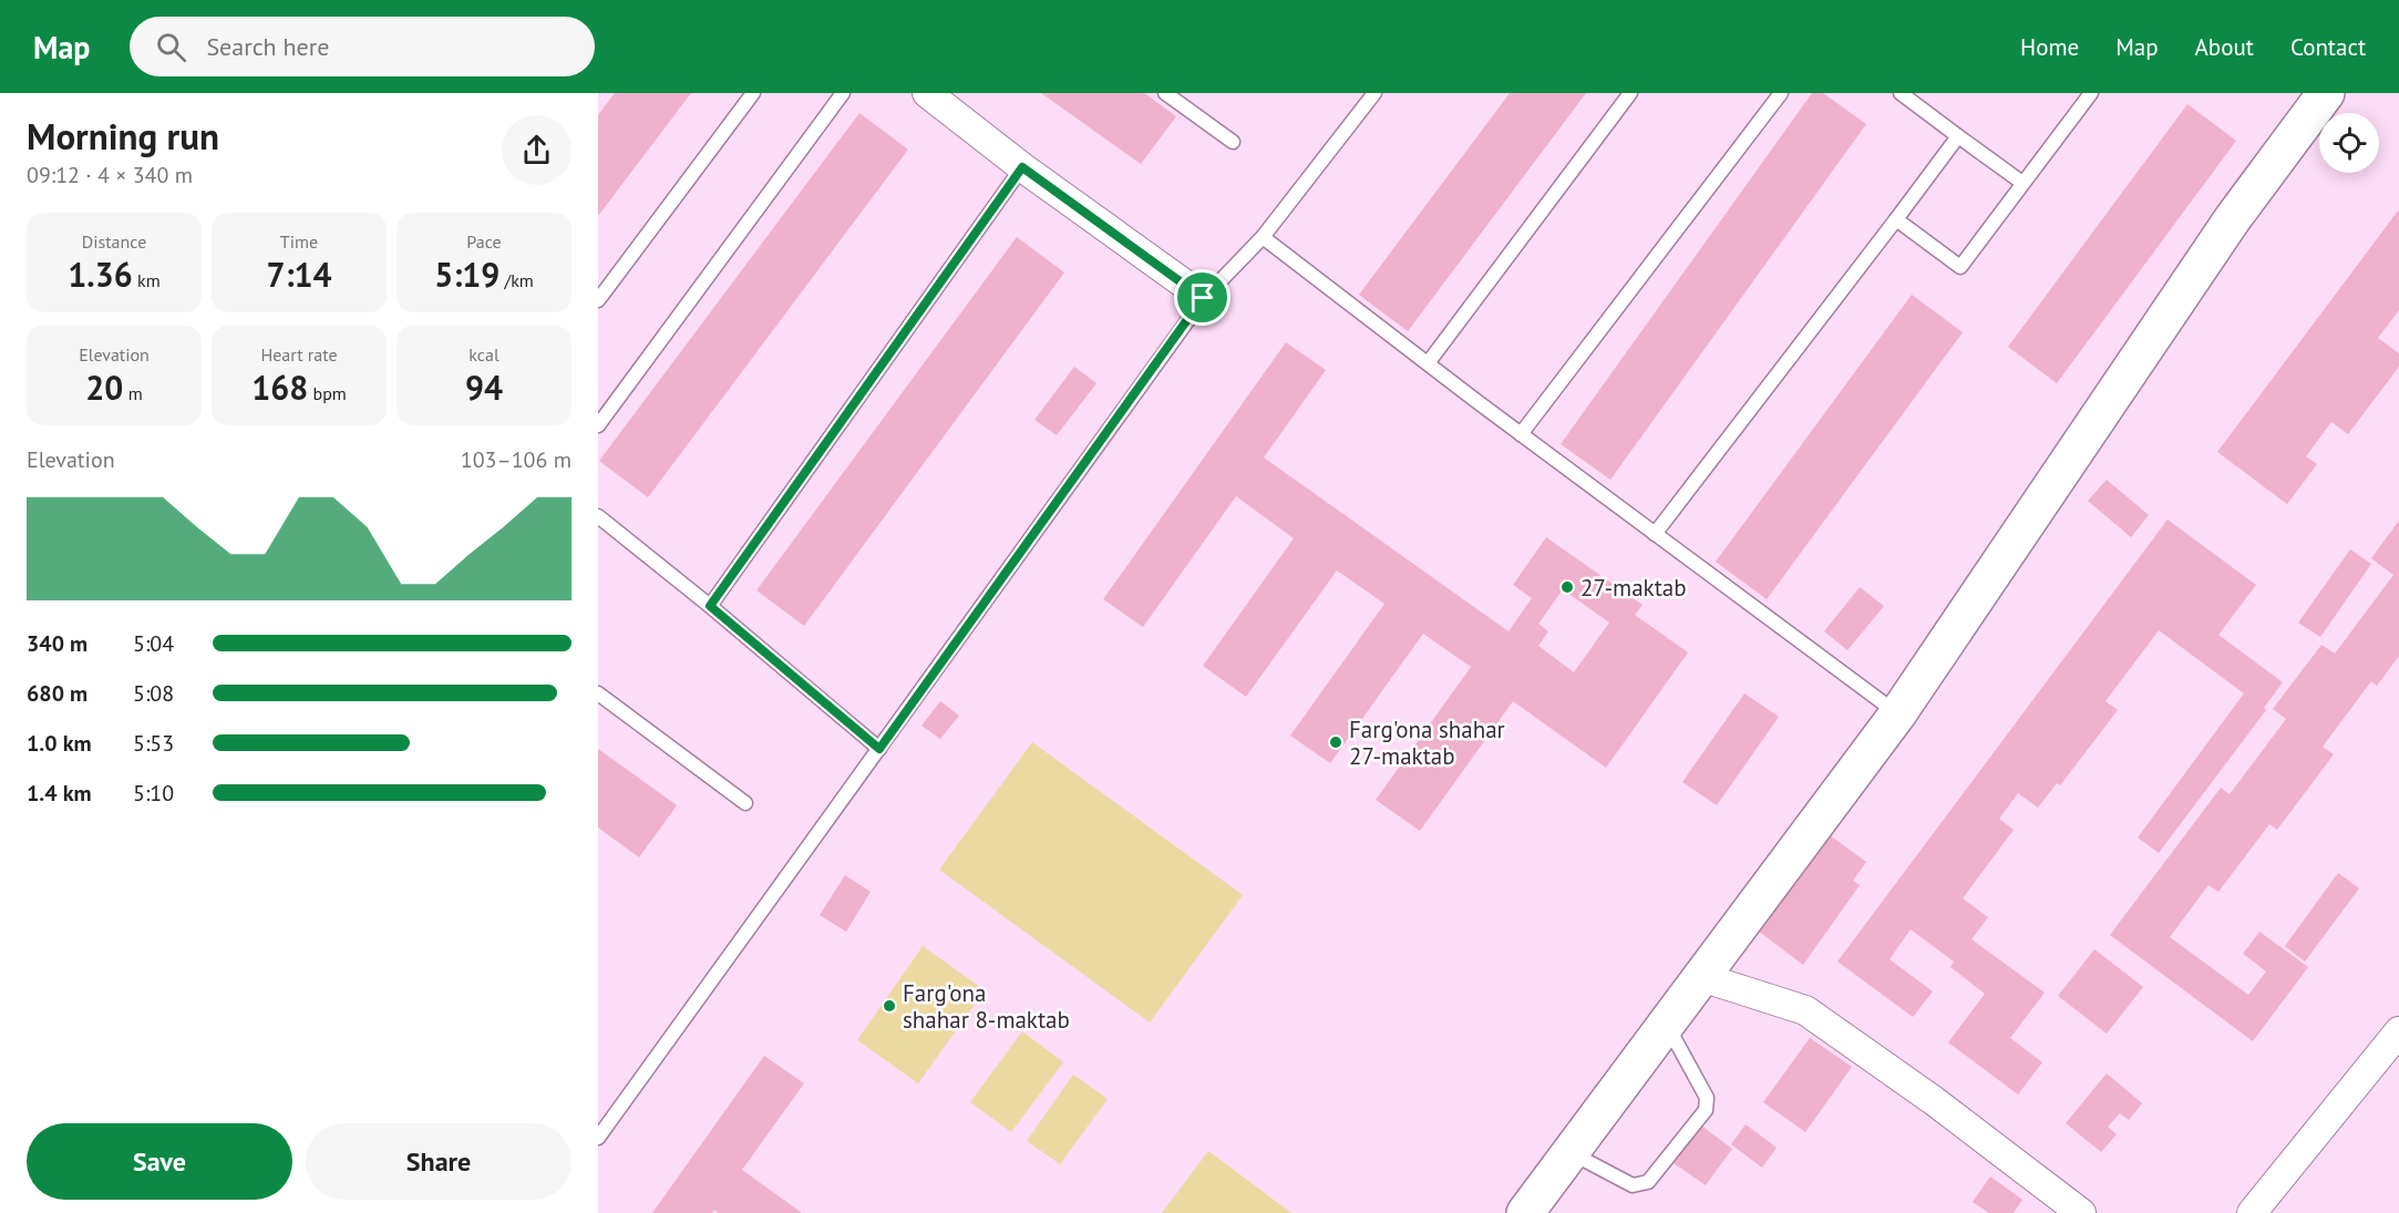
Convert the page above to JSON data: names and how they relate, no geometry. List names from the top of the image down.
{
  "places": ["27-maktab", "Farg'ona shahar 27-maktab", "Farg'ona shahar 8-maktab"],
  "page": {
    "header": "Map",
    "search": "Search here",
    "nav": [
      "Home",
      "Map",
      "About",
      "Contact"
    ],
    "heading": ["Morning run", "09:12 · 4 × 340 m"],
    "stats": [
      ["Distance", "1.36 km"],
      ["Time", "7:14"],
      ["Pace", "5:19 /km"],
      ["Elevation", "20 m"],
      ["Heart rate", "168 bpm"],
      ["kcal", "94"]
    ],
    "chart": ["Elevation", "103–106 m"],
    "list": [
      {
        "name": "340 m",
        "note": "5:04"
      },
      {
        "name": "680 m",
        "note": "5:08"
      },
      {
        "name": "1.0 km",
        "note": "5:53"
      },
      {
        "name": "1.4 km",
        "note": "5:10"
      }
    ],
    "buttons": ["Save", "Share"]
  }
}
